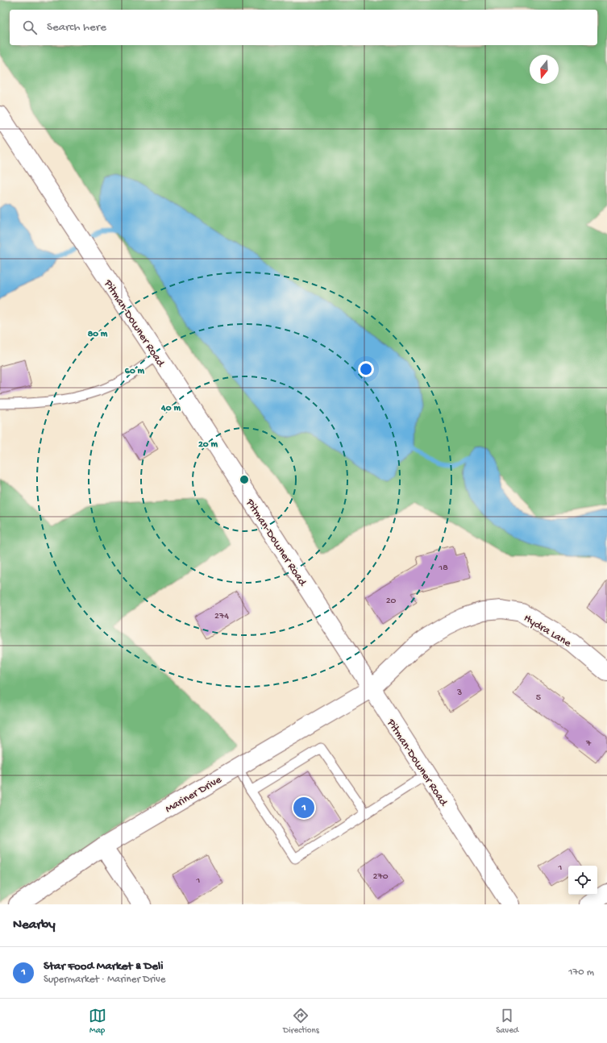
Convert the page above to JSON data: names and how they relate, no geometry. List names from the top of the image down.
{
  "streets": {
    "street": ["Pitman-Downer Road", "Hydra Lane", "Mariner Drive"]
  },
  "crossings": [
    ["Pitman-Downer Road", "Hydra Lane"],
    ["Pitman-Downer Road", "Mariner Drive"],
    ["Hydra Lane", "Mariner Drive"]
  ],
  "house_numbers": [
    "18",
    "20",
    "274",
    "3",
    "5",
    "7",
    "1",
    "270",
    "1"
  ],
  "north": "bottom",
  "page": {
    "search": "Search here",
    "pins": "1",
    "heading": "Nearby",
    "list": [
      {
        "mark": "1",
        "name": "Star Food Market & Deli",
        "note": "Supermarket · Mariner Drive",
        "value": "170 m"
      }
    ],
    "nav": ["Map", "Directions", "Saved"]
  },
  "rings": [
    "80 m",
    "60 m",
    "40 m",
    "20 m"
  ]
}
